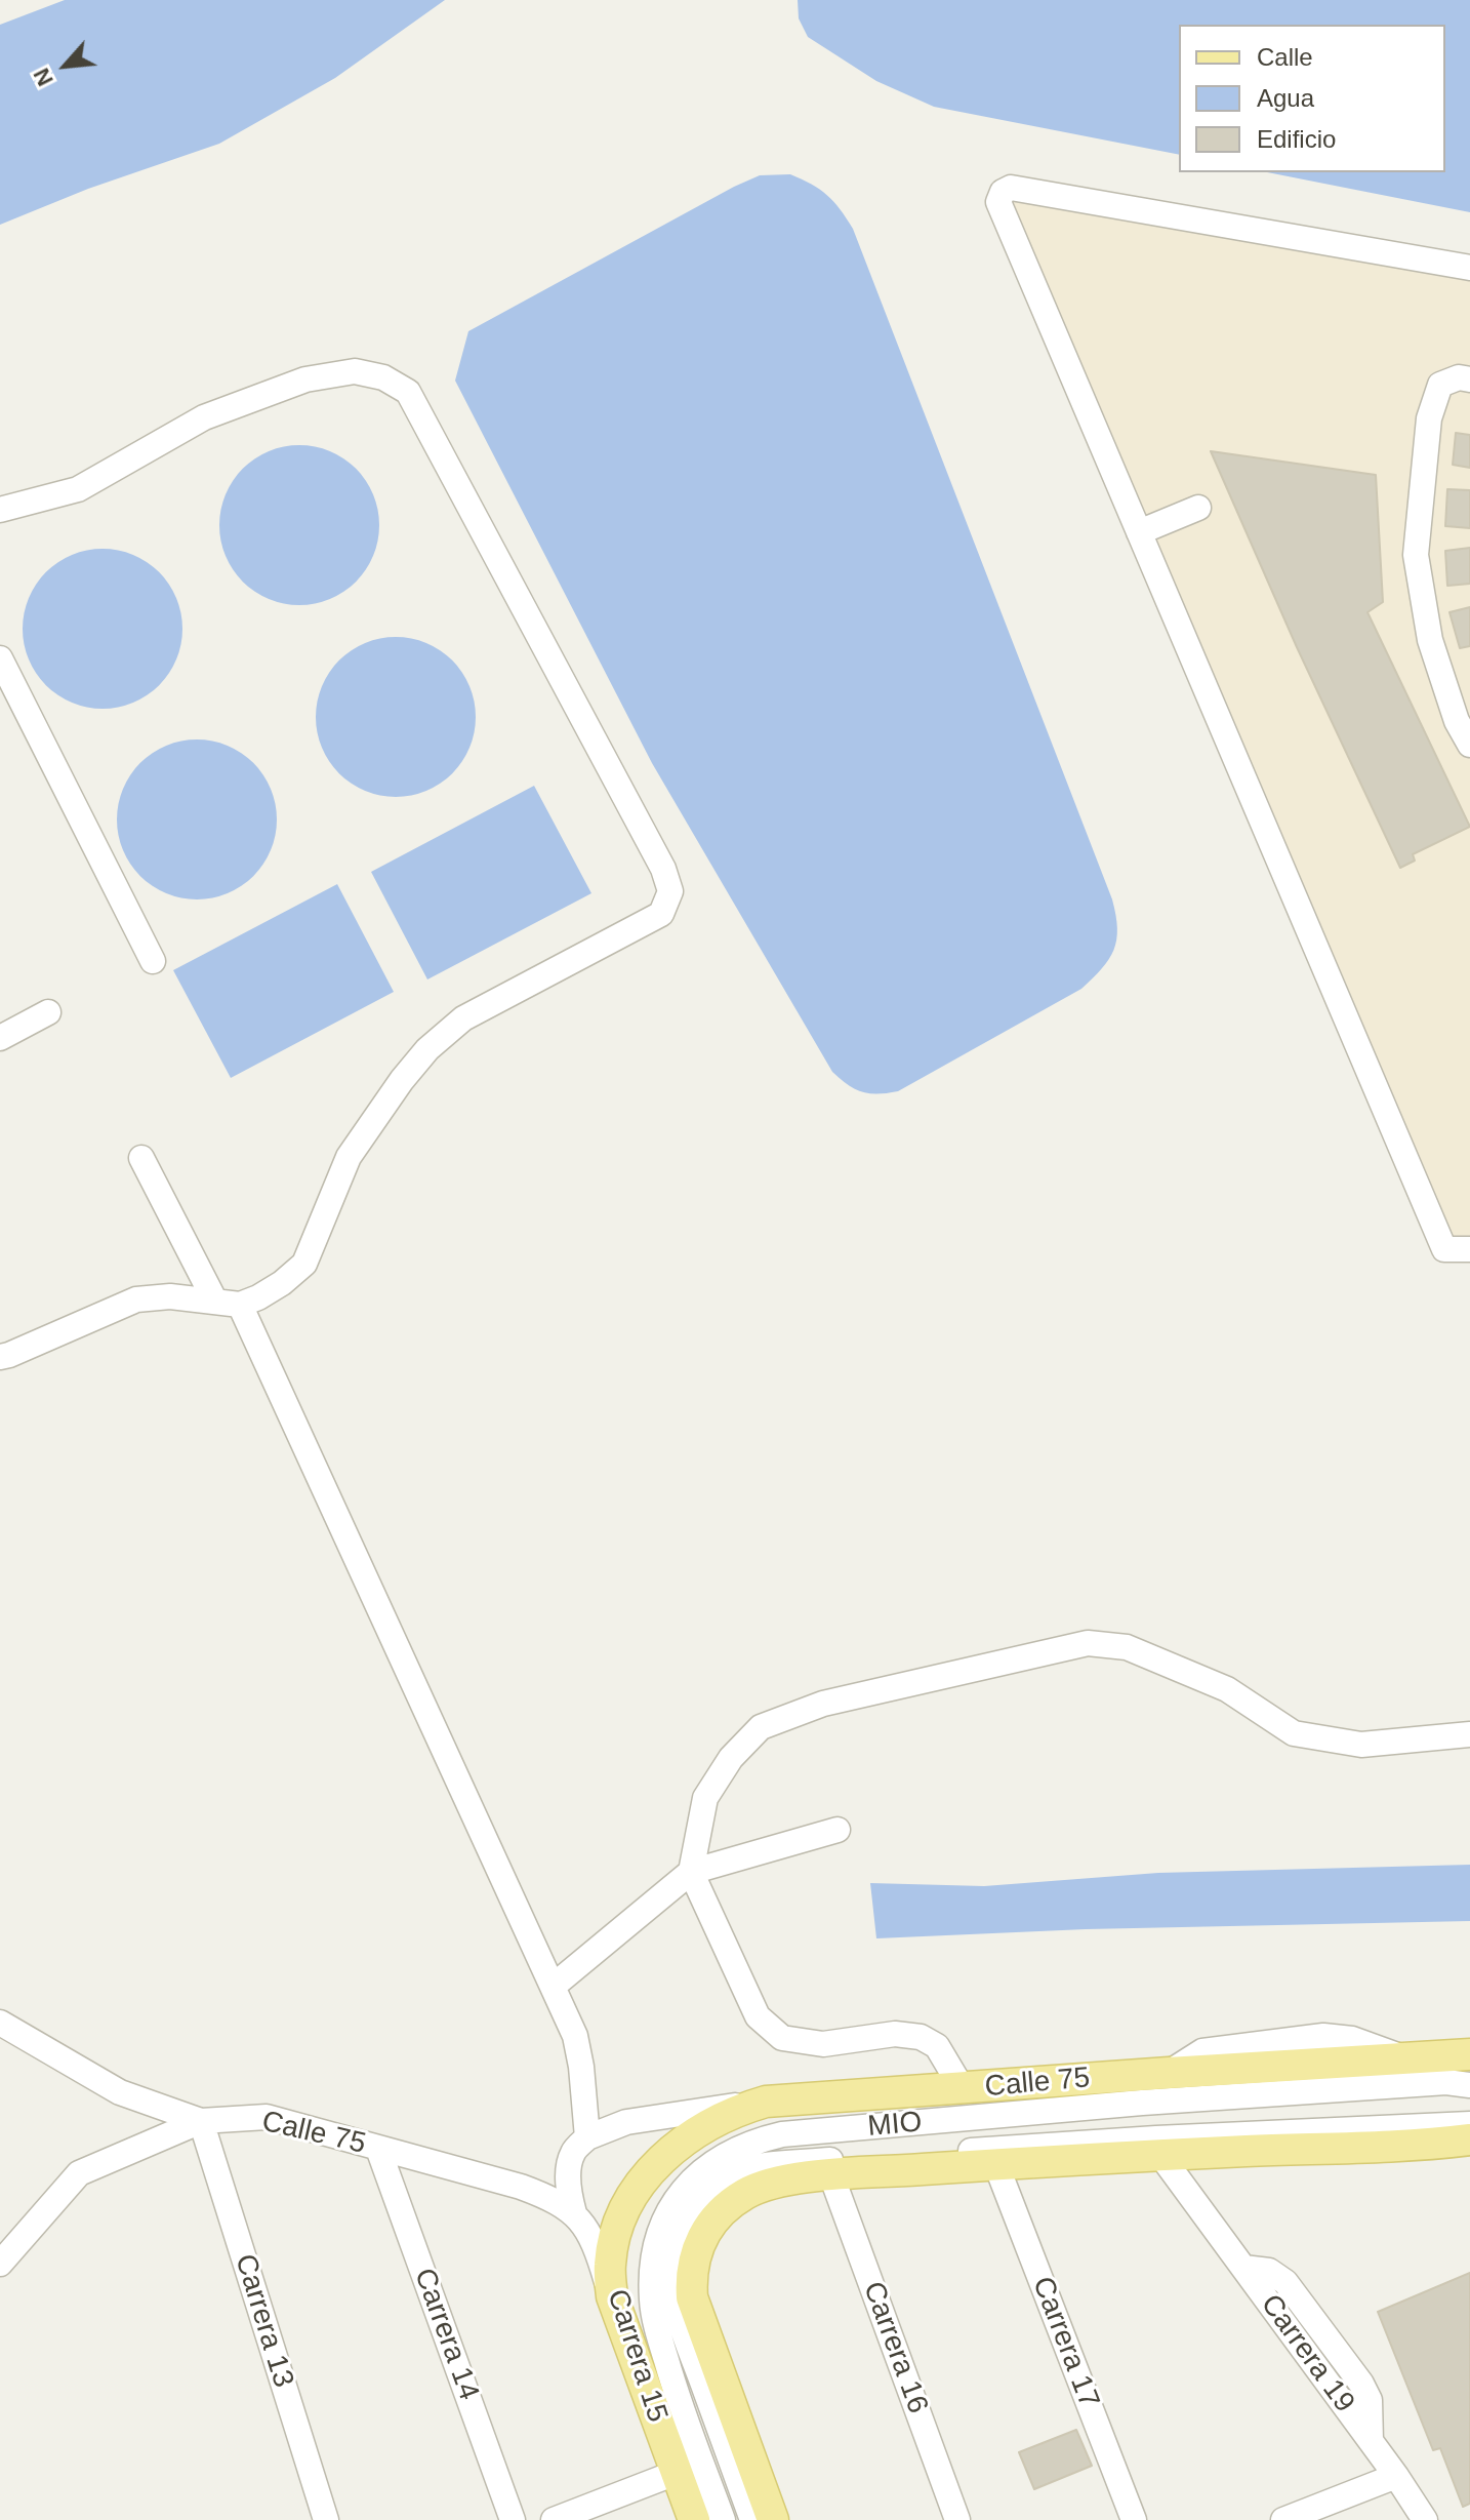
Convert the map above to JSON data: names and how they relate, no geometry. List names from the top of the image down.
{
  "streets": {
    "main road": ["Calle 75", "Carrera 15"],
    "street": [
      "MIO",
      "Carrera 13",
      "Carrera 14",
      "Carrera 17",
      "Carrera 16",
      "Carrera 19"
    ]
  },
  "crossings": [
    ["Calle 75", "Carrera 13"],
    ["Calle 75", "Carrera 14"],
    ["Calle 75", "Carrera 15"]
  ],
  "legend": ["Calle", "Agua", "Edificio"],
  "north": "bottom left"
}
